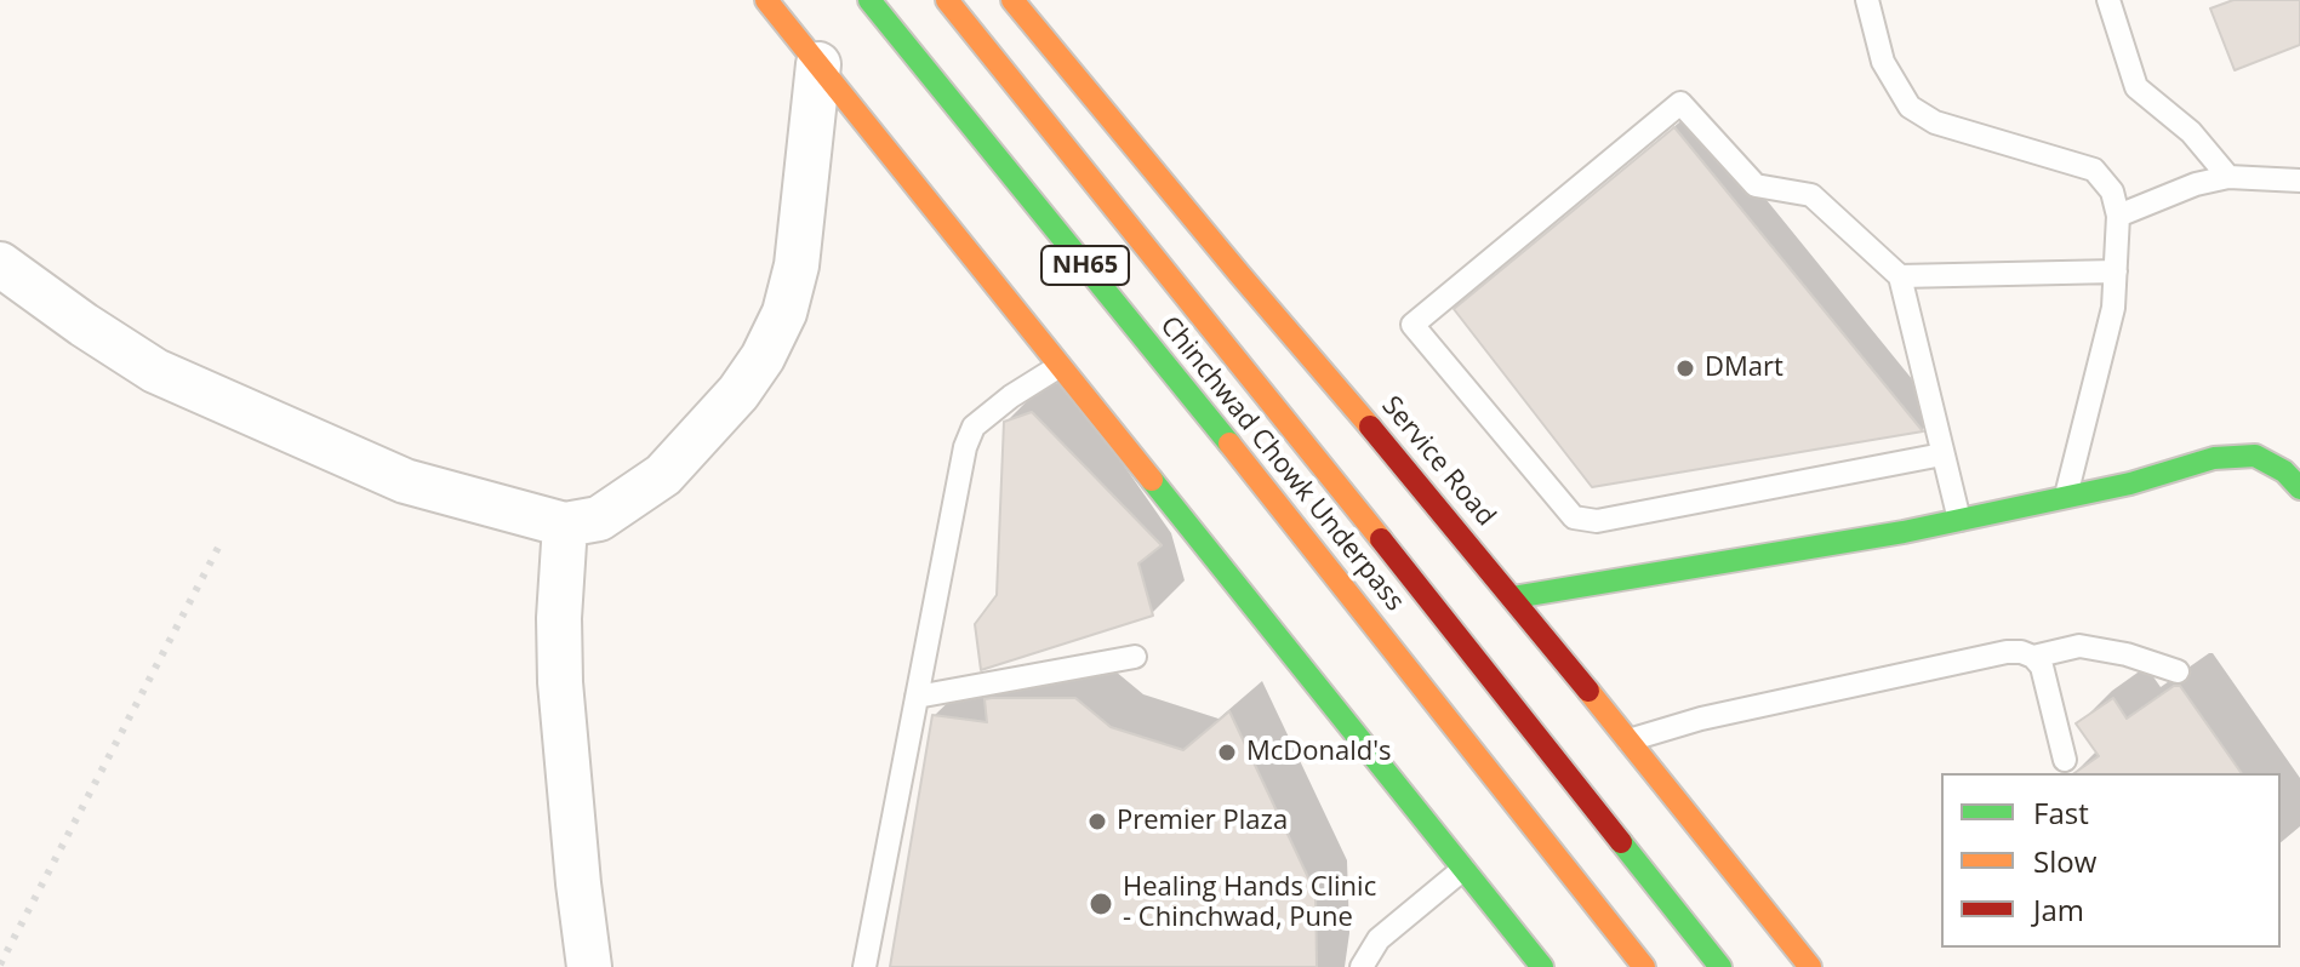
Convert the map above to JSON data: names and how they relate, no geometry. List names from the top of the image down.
{
  "streets": {
    "main road": ["NH65", "Service Road", "Chinchwad Chowk Underpass"]
  },
  "places": [
    "DMart",
    "McDonald's",
    "Premier Plaza",
    "Healing Hands Clinic - Chinchwad, Pune"
  ],
  "legend": ["Fast", "Slow", "Jam"]
}
